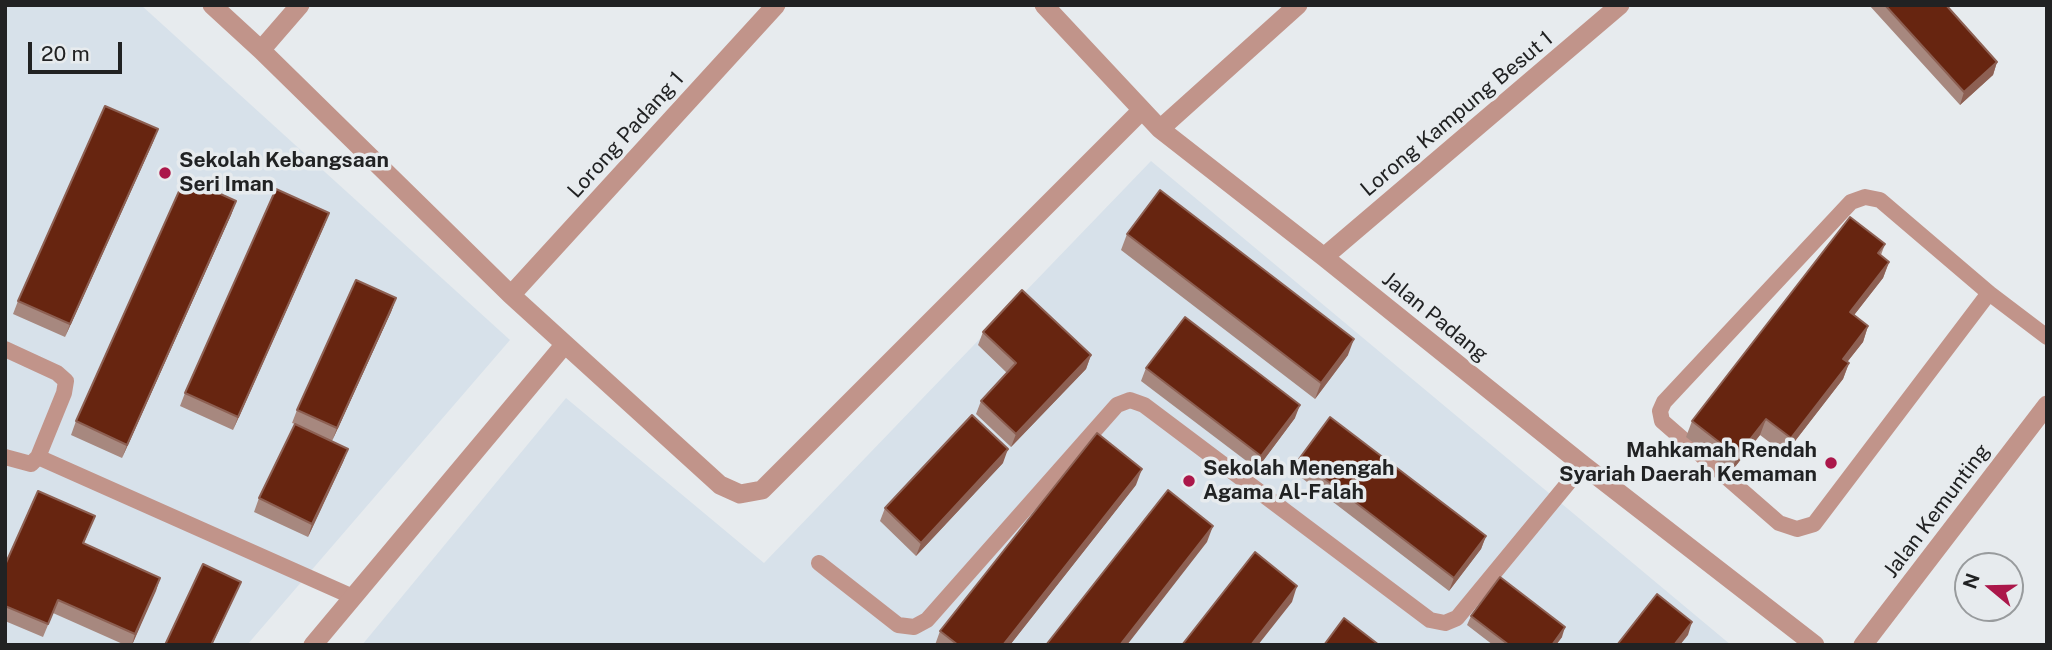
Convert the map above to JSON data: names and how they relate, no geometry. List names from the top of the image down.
{
  "streets": {
    "street": [
      "Lorong Kampung Besut 1",
      "Lorong Padang 1",
      "Jalan Padang",
      "Jalan Kemunting"
    ]
  },
  "crossings": [
    ["Lorong Kampung Besut 1", "Jalan Padang"]
  ],
  "places": ["Sekolah Kebangsaan Seri Iman", "Mahkamah Rendah Syariah Daerah Kemaman", "Sekolah Menengah Agama Al-Falah"],
  "scale_bar": "20 m",
  "north": "left"
}
